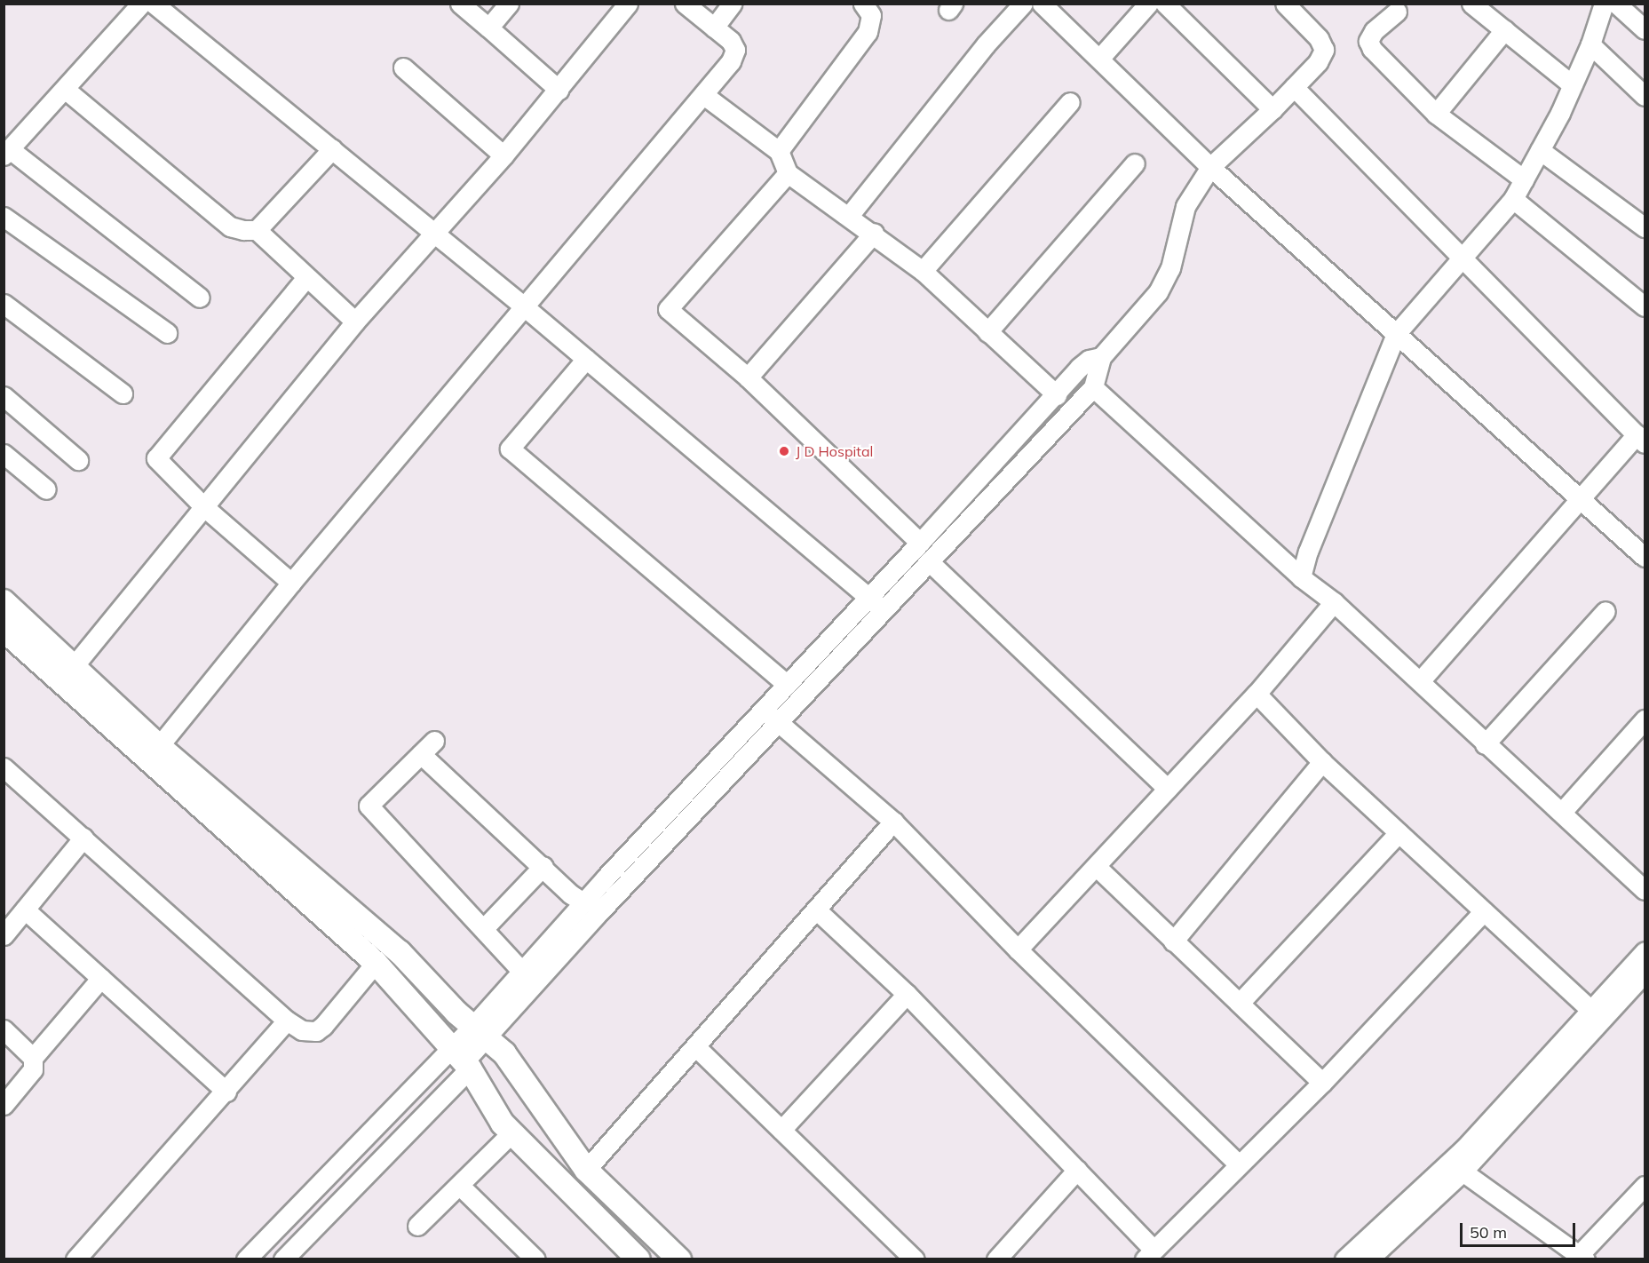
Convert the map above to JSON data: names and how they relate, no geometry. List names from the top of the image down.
{
  "places": ["J D Hospital"],
  "scale_bar": "50 m"
}
